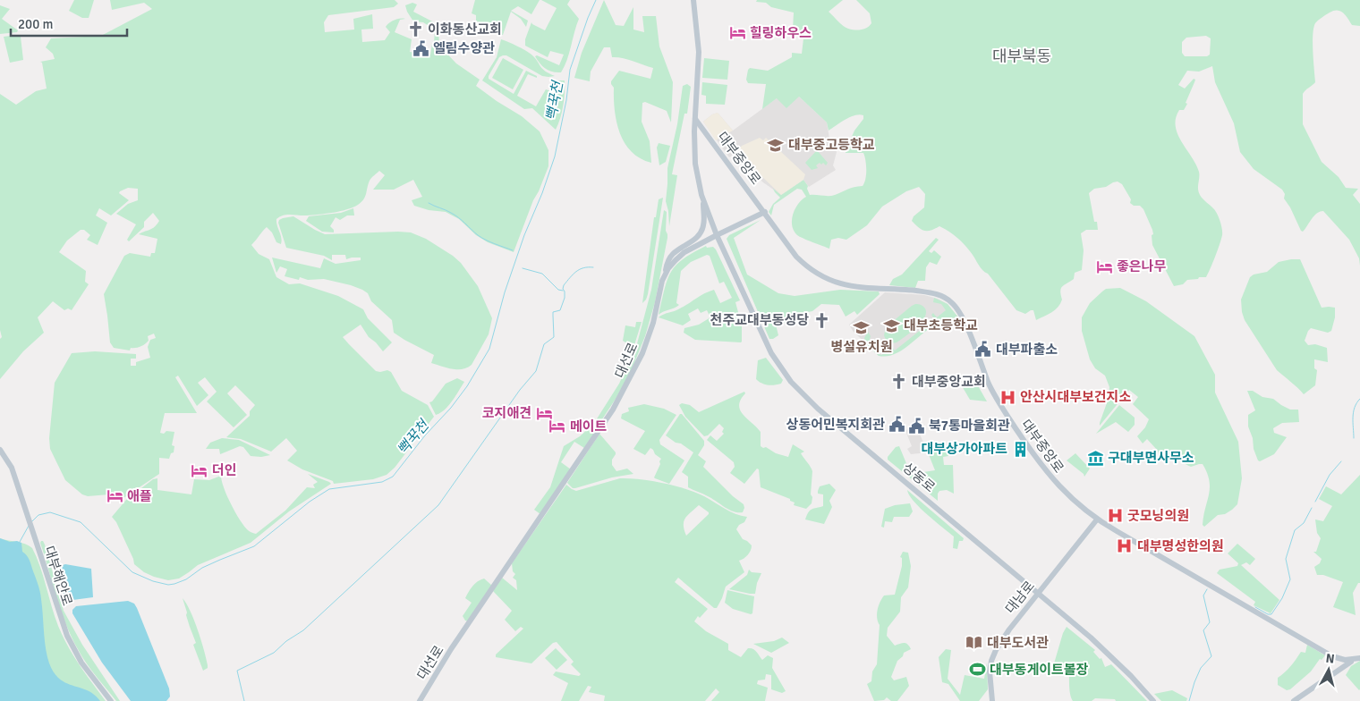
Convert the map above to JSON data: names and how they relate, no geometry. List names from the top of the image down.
{
  "streets": {
    "street": [
      "대부중앙로",
      "대선로",
      "상동로",
      "대부해안로",
      "대남로"
    ]
  },
  "crossings": [
    ["대부중앙로", "대남로"],
    ["대선로", "상동로"],
    ["상동로", "대남로"]
  ],
  "districts": ["대부북동"],
  "water": ["뻑꾹천"],
  "places": {
    "church": ["이화동산교회", "천주교대부동성당", "대부중앙교회"],
    "hotel": [
      "힐링하우스",
      "좋은나무",
      "코지애견",
      "메이트",
      "더인",
      "애플"
    ],
    "public building": [
      "엘림수양관",
      "대부파출소",
      "상동어민복지회관",
      "북7통마을회관"
    ],
    "school or university": ["대부중고등학교", "대부초등학교", "병설유치원"],
    "hospital": ["안산시대부보건지소", "굿모닝의원", "대부명성한의원"],
    "building": ["대부상가아파트"],
    "museum": ["구대부면사무소"],
    "library": ["대부도서관"],
    "sports": ["대부동게이트볼장"]
  },
  "scale_bar": "200 m",
  "north": "top"
}
